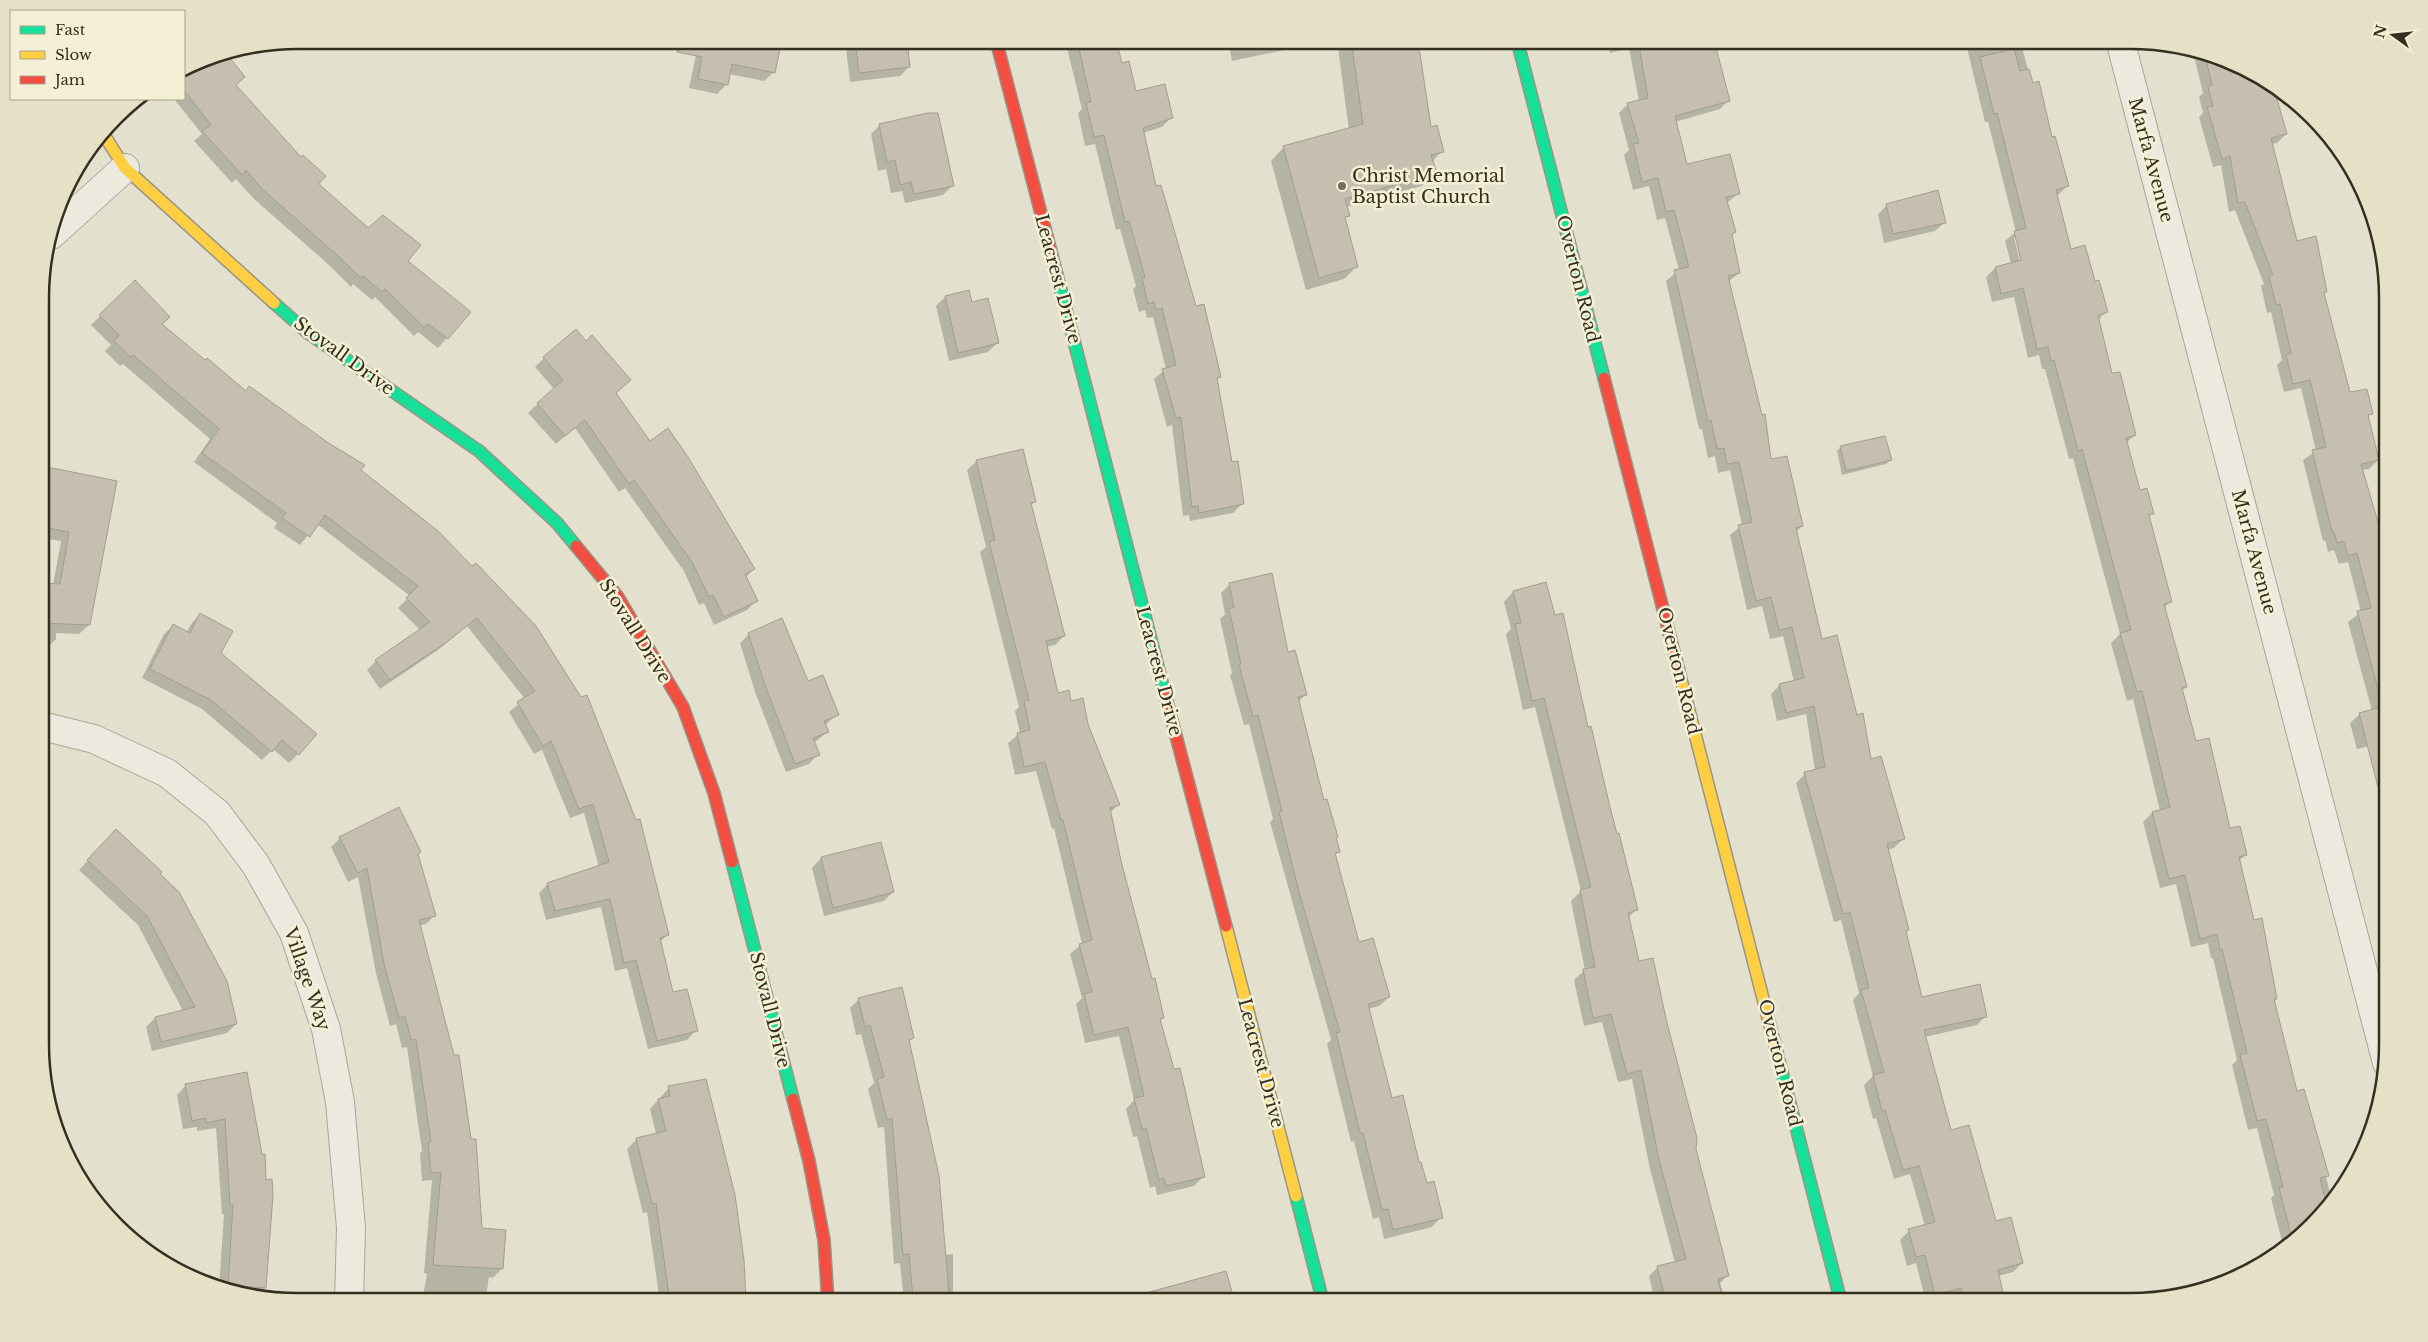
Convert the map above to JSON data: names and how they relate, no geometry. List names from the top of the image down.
{
  "streets": {
    "street": [
      "Marfa Avenue",
      "Leacrest Drive",
      "Overton Road",
      "Stovall Drive",
      "Village Way"
    ]
  },
  "places": ["Christ Memorial Baptist Church"],
  "legend": ["Fast", "Slow", "Jam"],
  "north": "left"
}
